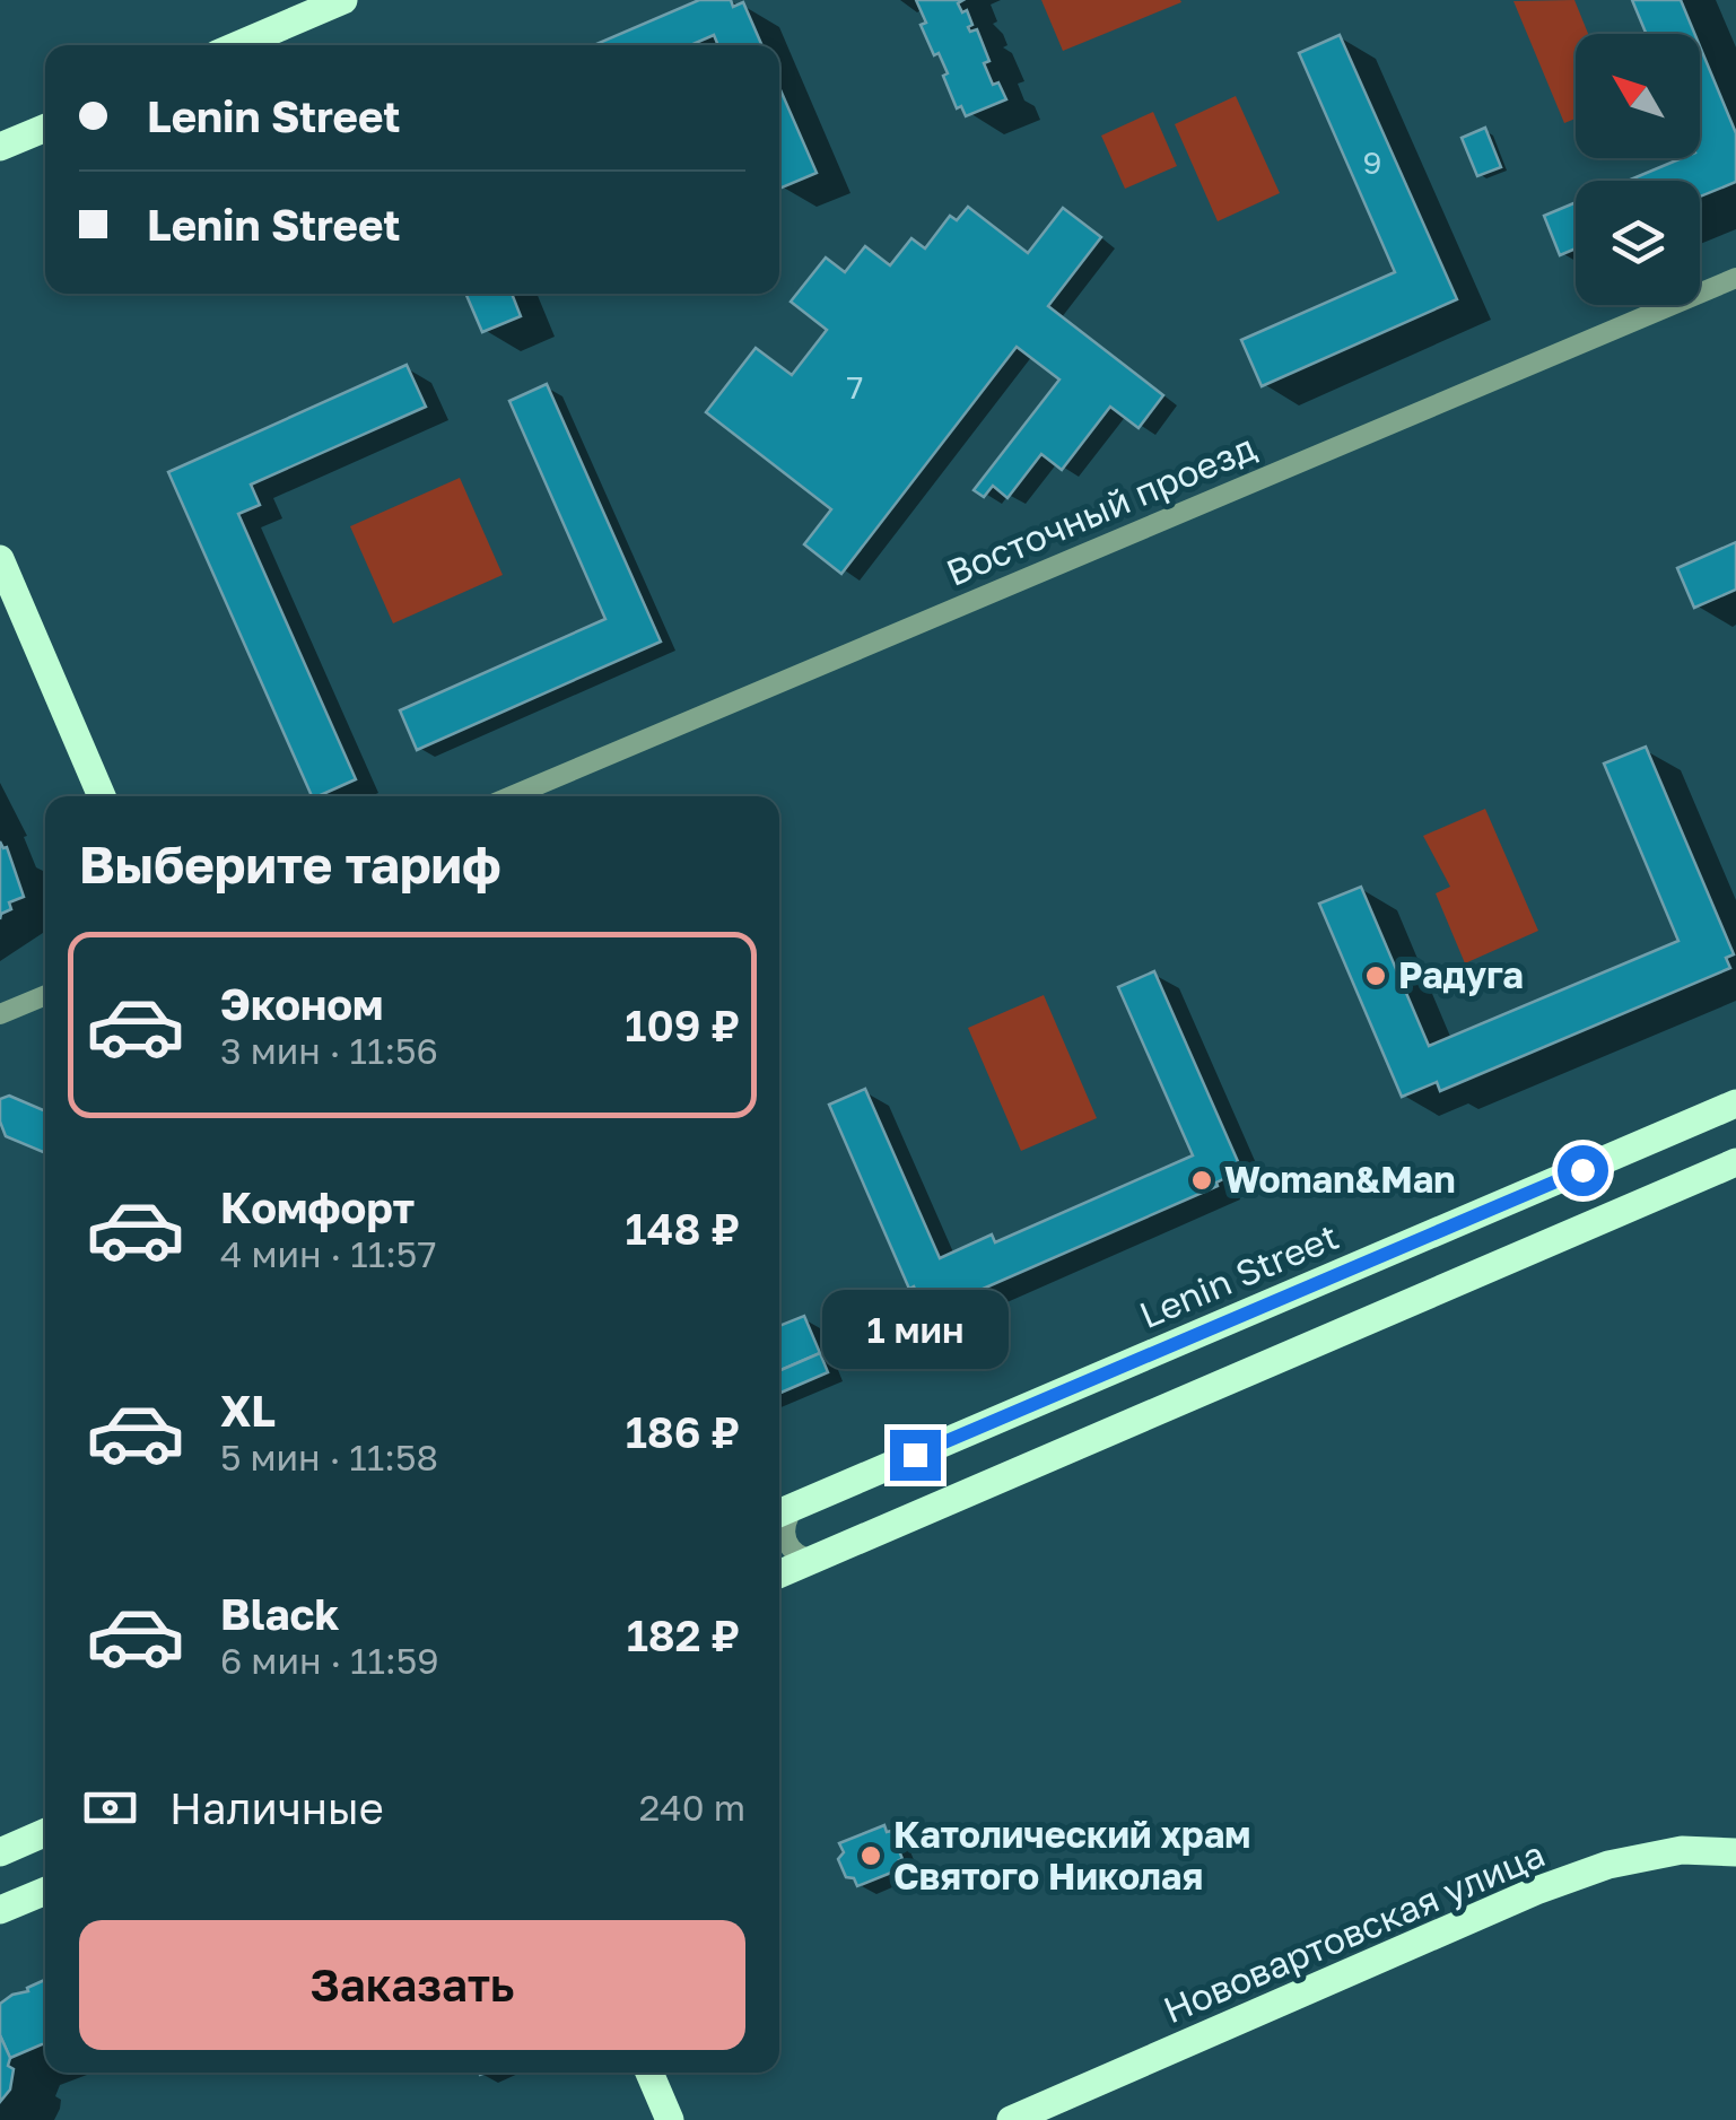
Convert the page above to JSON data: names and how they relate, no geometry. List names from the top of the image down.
{
  "streets": {
    "main road": ["Lenin Street", "Нововартовская улица"],
    "street": ["Восточный проезд"]
  },
  "places": ["Радуга", "Woman&Man", "Католический храм Святого Николая"],
  "house_numbers": ["9", "7"],
  "north": "top left",
  "page": {
    "banner": ["Lenin Street", "Lenin Street"],
    "heading": "Выберите тариф",
    "list": [
      {
        "name": "Эконом",
        "note": "3 мин · 11:56",
        "value": "109 ₽"
      },
      {
        "name": "Комфорт",
        "note": "4 мин · 11:57",
        "value": "148 ₽"
      },
      {
        "name": "XL",
        "note": "5 мин · 11:58",
        "value": "186 ₽"
      },
      {
        "name": "Black",
        "note": "6 мин · 11:59",
        "value": "182 ₽"
      }
    ],
    "bubble": "1 мин",
    "pay": ["Наличные", "240 m"],
    "buttons": "Заказать"
  }
}
